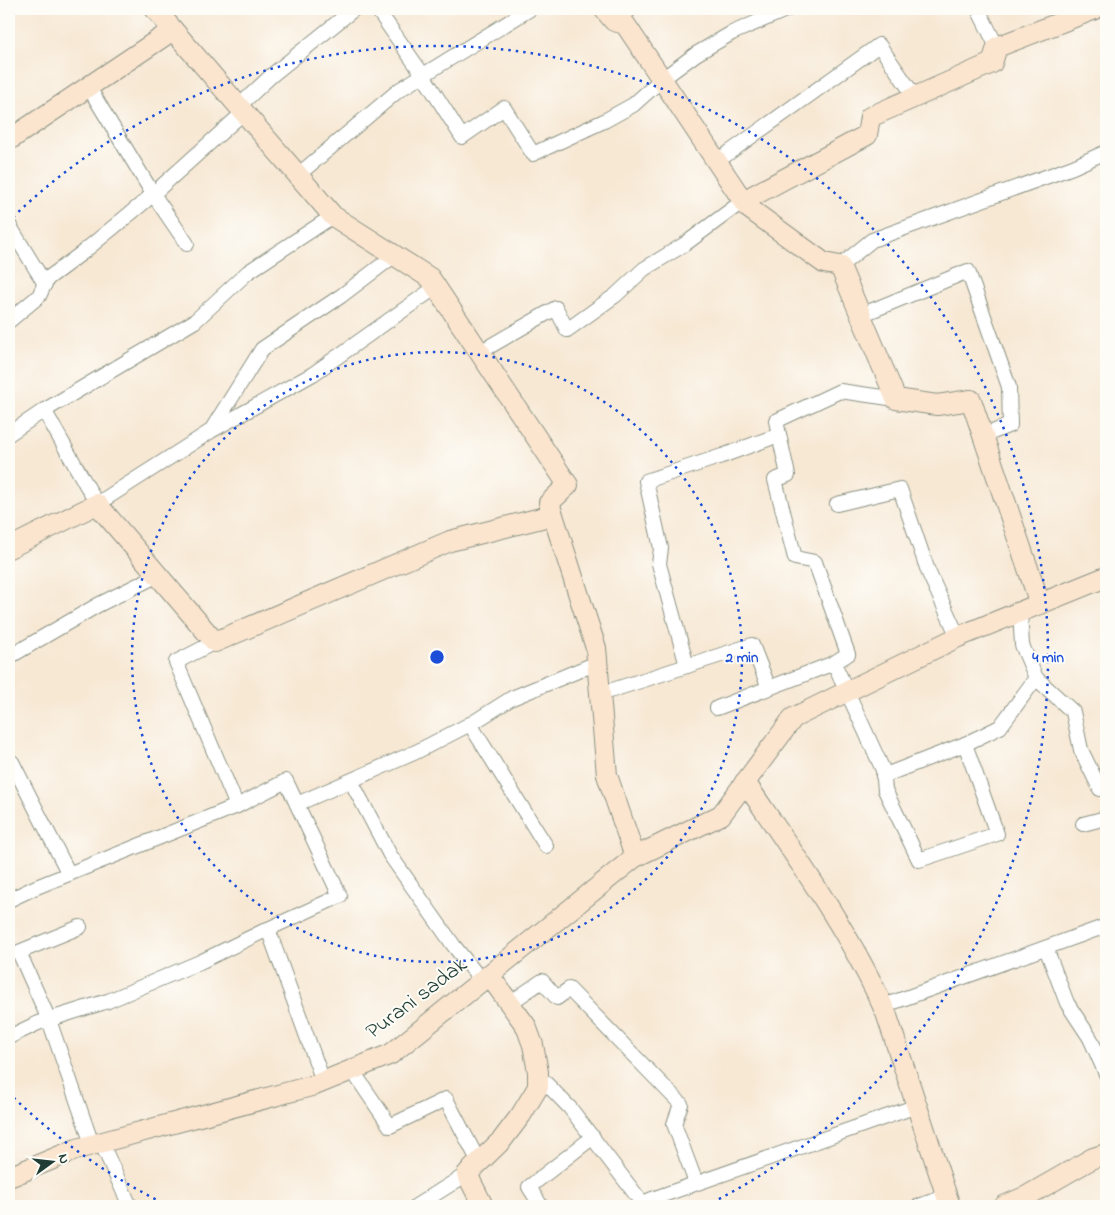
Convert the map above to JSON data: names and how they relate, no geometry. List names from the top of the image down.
{
  "streets": {
    "street": ["Purani sadak"]
  },
  "north": "right",
  "rings": ["2 min", "4 min"]
}
